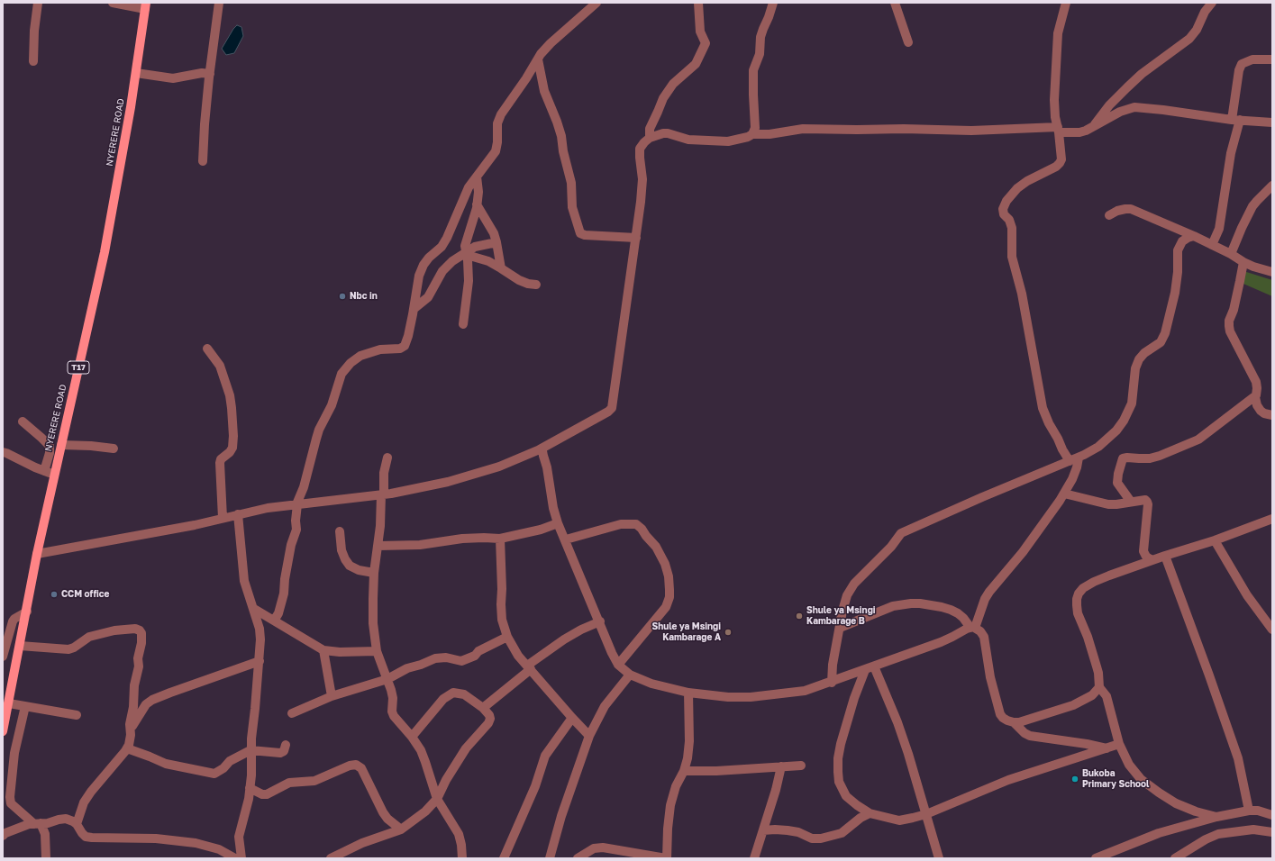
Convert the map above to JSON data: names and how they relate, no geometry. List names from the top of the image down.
{
  "streets": {
    "main road": ["NYERERE ROAD", "T17"]
  },
  "places": [
    "Nbc in",
    "CCM office",
    "Shule ya Msingi Kambarage B",
    "Shule ya Msingi Kambarage A",
    "Bukoba Primary School"
  ]
}
